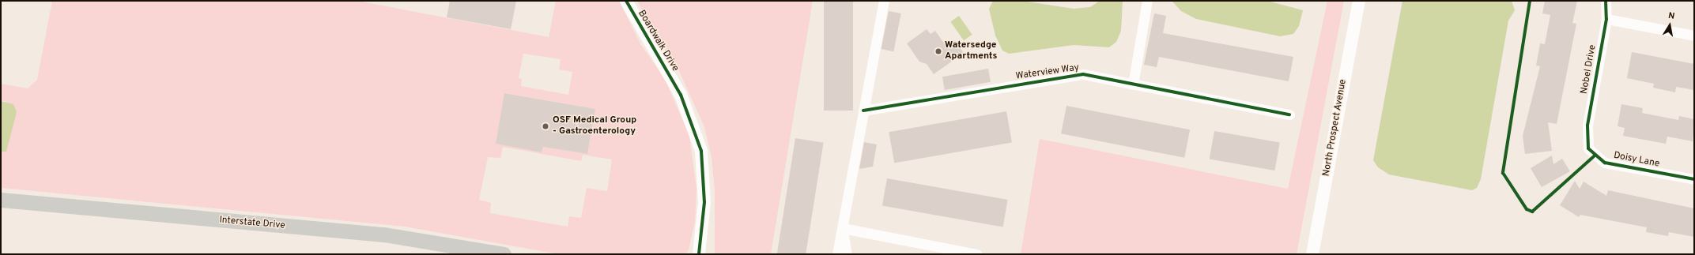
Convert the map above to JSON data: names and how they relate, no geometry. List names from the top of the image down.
{
  "streets": {
    "main road": ["Interstate Drive"],
    "street": [
      "Boardwalk Drive",
      "Nobel Drive",
      "Waterview Way",
      "North Prospect Avenue",
      "Doisy Lane"
    ]
  },
  "crossings": [
    ["Nobel Drive", "Doisy Lane"]
  ],
  "places": ["Watersedge Apartments", "OSF Medical Group - Gastroenterology"],
  "north": "top"
}
